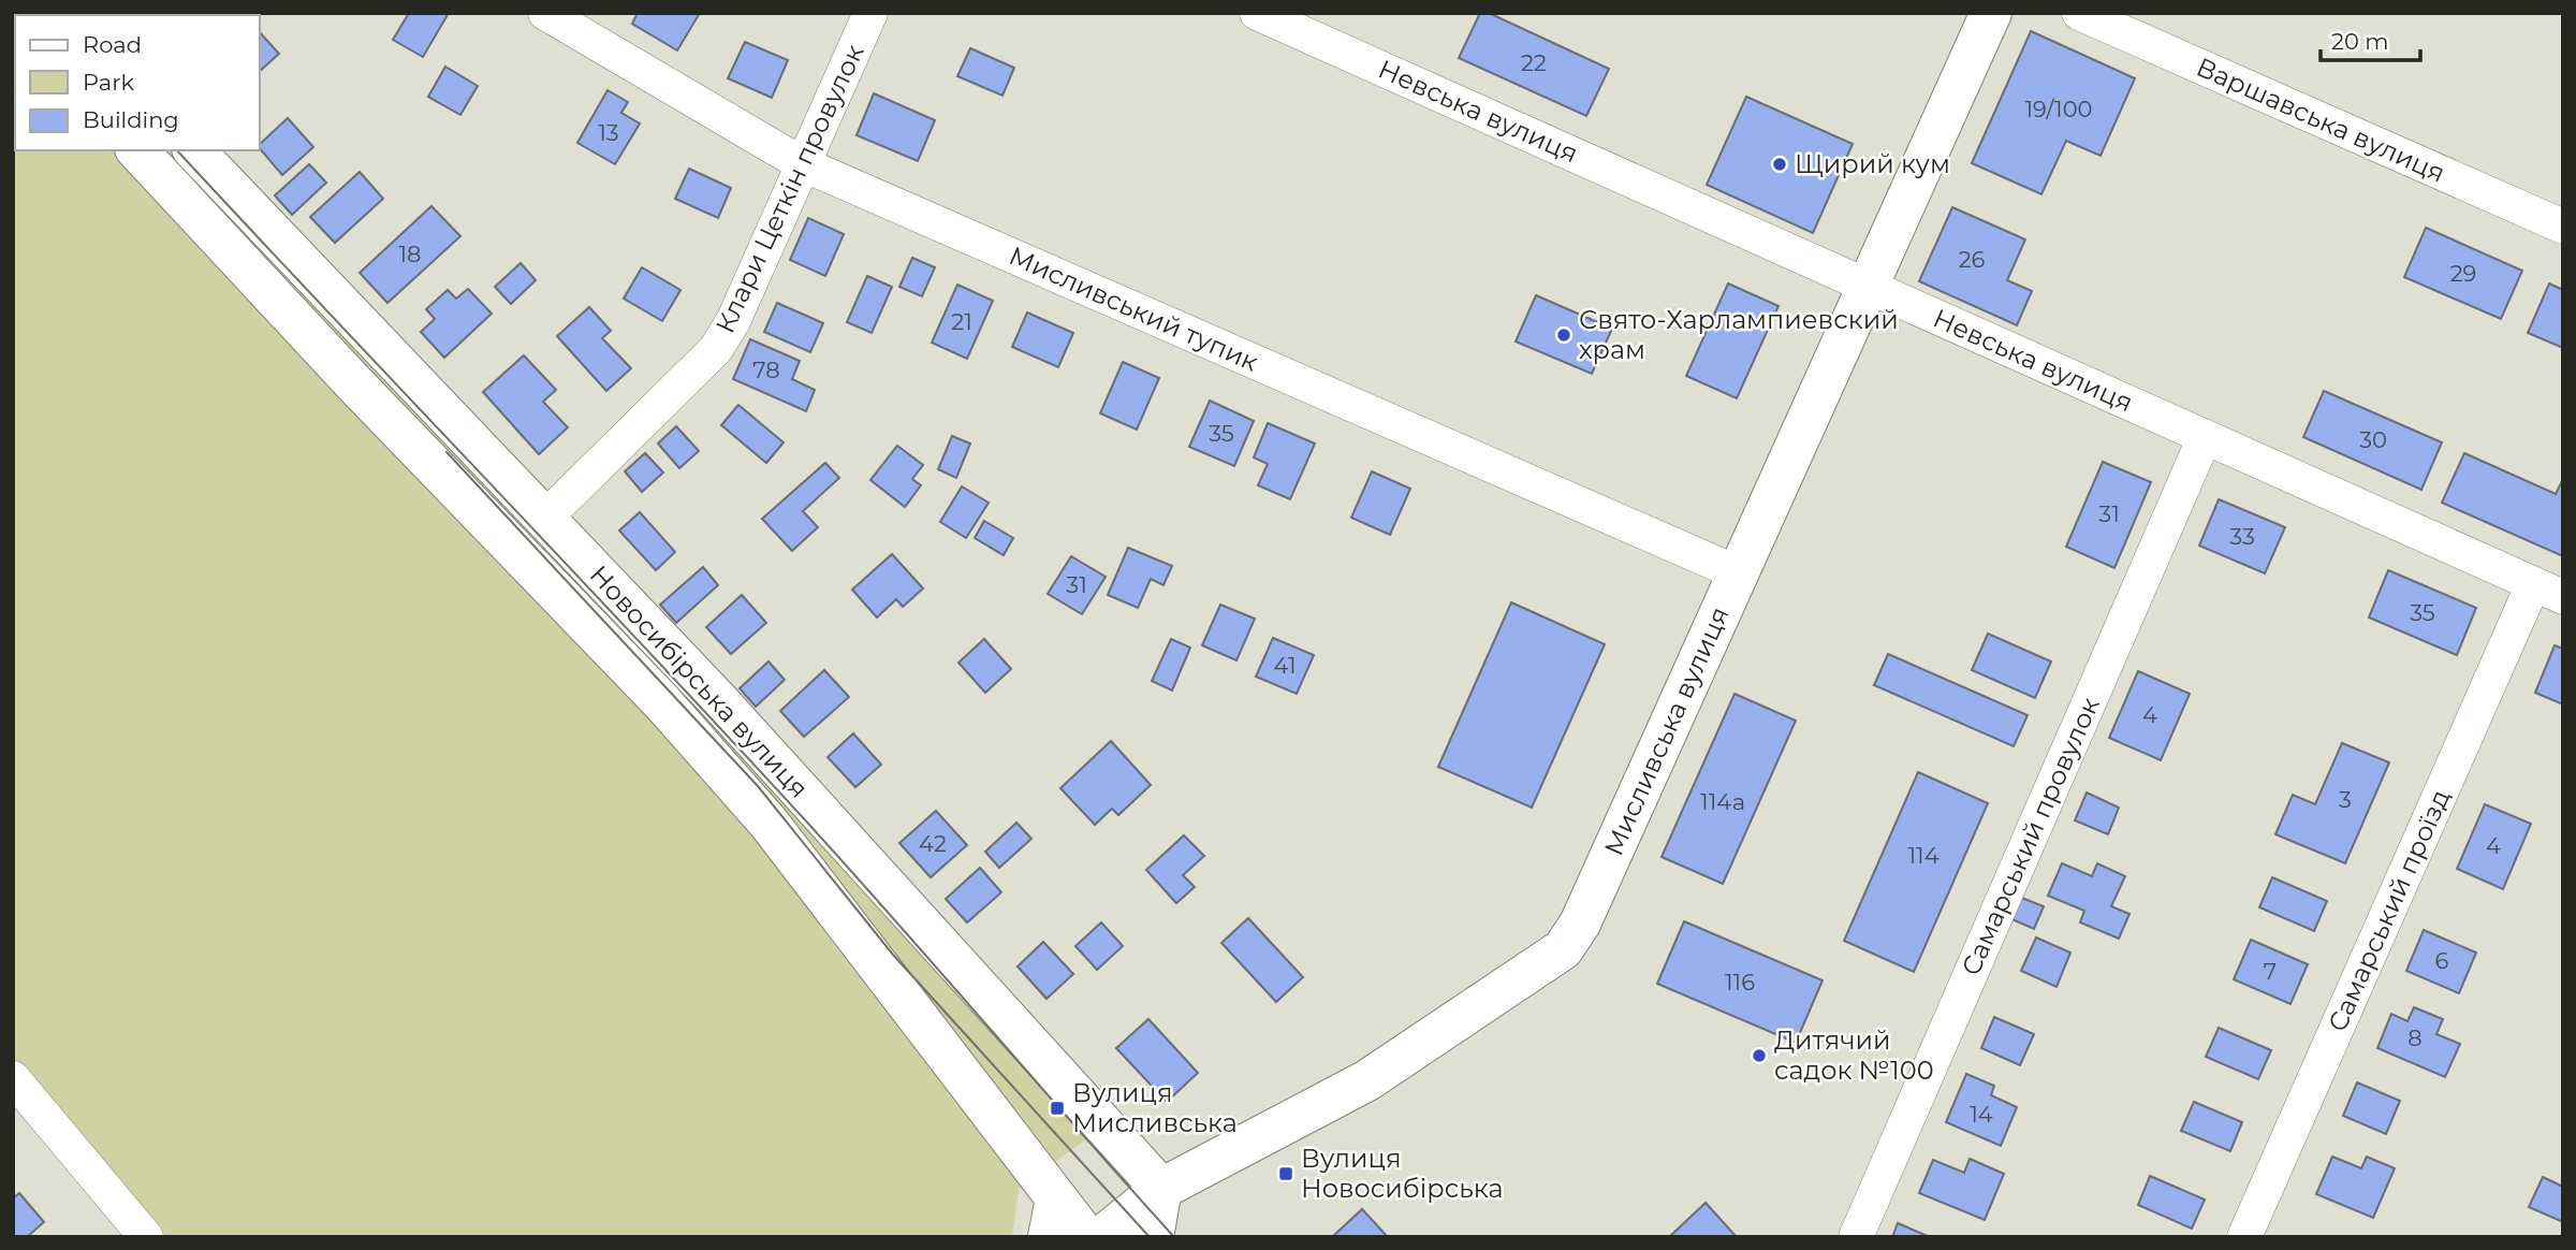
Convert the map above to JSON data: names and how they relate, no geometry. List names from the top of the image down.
{
  "streets": {
    "main road": ["Новосибірська вулиця", "Мисливська вулиця"],
    "street": [
      "Невська вулиця",
      "Варшавська вулиця",
      "Клари Цеткін провулок",
      "Мисливський тупик",
      "Самарський провулок",
      "Самарський проїзд"
    ]
  },
  "crossings": [
    ["Невська вулиця", "Мисливська вулиця"],
    ["Невська вулиця", "Самарський провулок"],
    ["Невська вулиця", "Самарський проїзд"],
    ["Клари Цеткін провулок", "Мисливський тупик"],
    ["Клари Цеткін провулок", "Новосибірська вулиця"],
    ["Мисливський тупик", "Мисливська вулиця"],
    ["Новосибірська вулиця", "Мисливська вулиця"]
  ],
  "places": {
    "other": ["Щирий кум", "Свято-Харлампиевский храм", "Дитячий садок №100"],
    "transit": ["Вулиця Мисливська", "Вулиця Новосибірська"]
  },
  "house_numbers": [
    "22",
    "19/100",
    "13",
    "18",
    "26",
    "29",
    "21",
    "78",
    "35",
    "30",
    "31",
    "33",
    "31",
    "35",
    "41",
    "4",
    "3",
    "114а",
    "42",
    "4",
    "114",
    "6",
    "7",
    "116",
    "8",
    "14"
  ],
  "legend": ["Road", "Park", "Building"],
  "scale_bar": "20 m"
}
